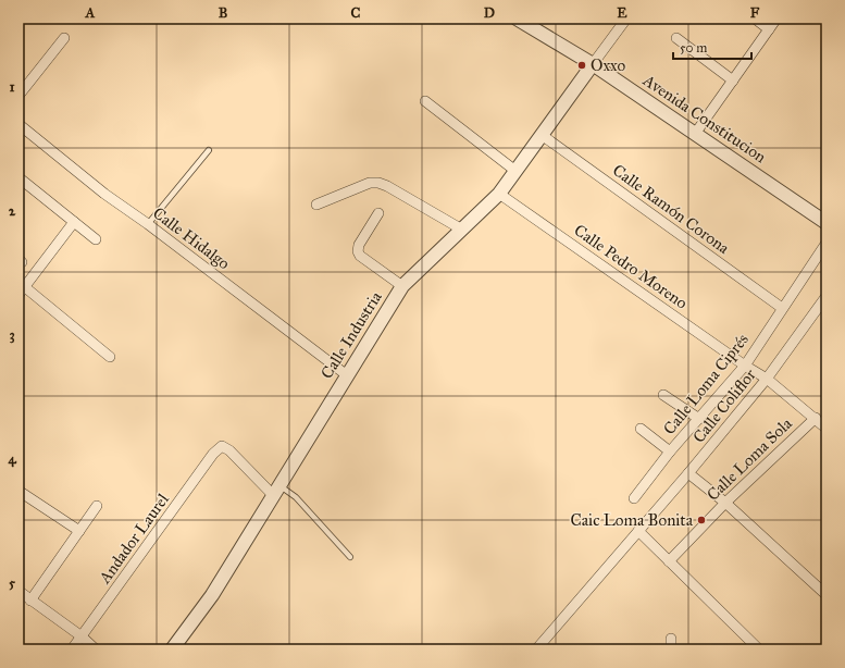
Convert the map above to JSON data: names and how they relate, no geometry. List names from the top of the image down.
{
  "streets": {
    "street": [
      "Avenida Constitucion",
      "Calle Ramón Corona",
      "Calle Hidalgo",
      "Calle Pedro Moreno",
      "Calle Industria",
      "Calle Loma Ciprés",
      "Calle Coliflor",
      "Calle Loma Sola",
      "Andador Laurel"
    ]
  },
  "crossings": [
    ["Avenida Constitucion", "Calle Industria"],
    ["Calle Ramón Corona", "Calle Industria"],
    ["Calle Ramón Corona", "Calle Loma Ciprés"],
    ["Calle Hidalgo", "Calle Industria"],
    ["Calle Pedro Moreno", "Calle Industria"],
    ["Calle Pedro Moreno", "Calle Loma Ciprés"],
    ["Calle Pedro Moreno", "Calle Coliflor"],
    ["Calle Pedro Moreno", "Calle Loma Sola"],
    ["Calle Industria", "Andador Laurel"]
  ],
  "places": ["Oxxo", "Caic Loma Bonita"],
  "scale_bar": "50 m",
  "grid": {
    "columns": [
      "A",
      "B",
      "C",
      "D",
      "E",
      "F"
    ],
    "rows": [
      "1",
      "2",
      "3",
      "4",
      "5"
    ]
  }
}
